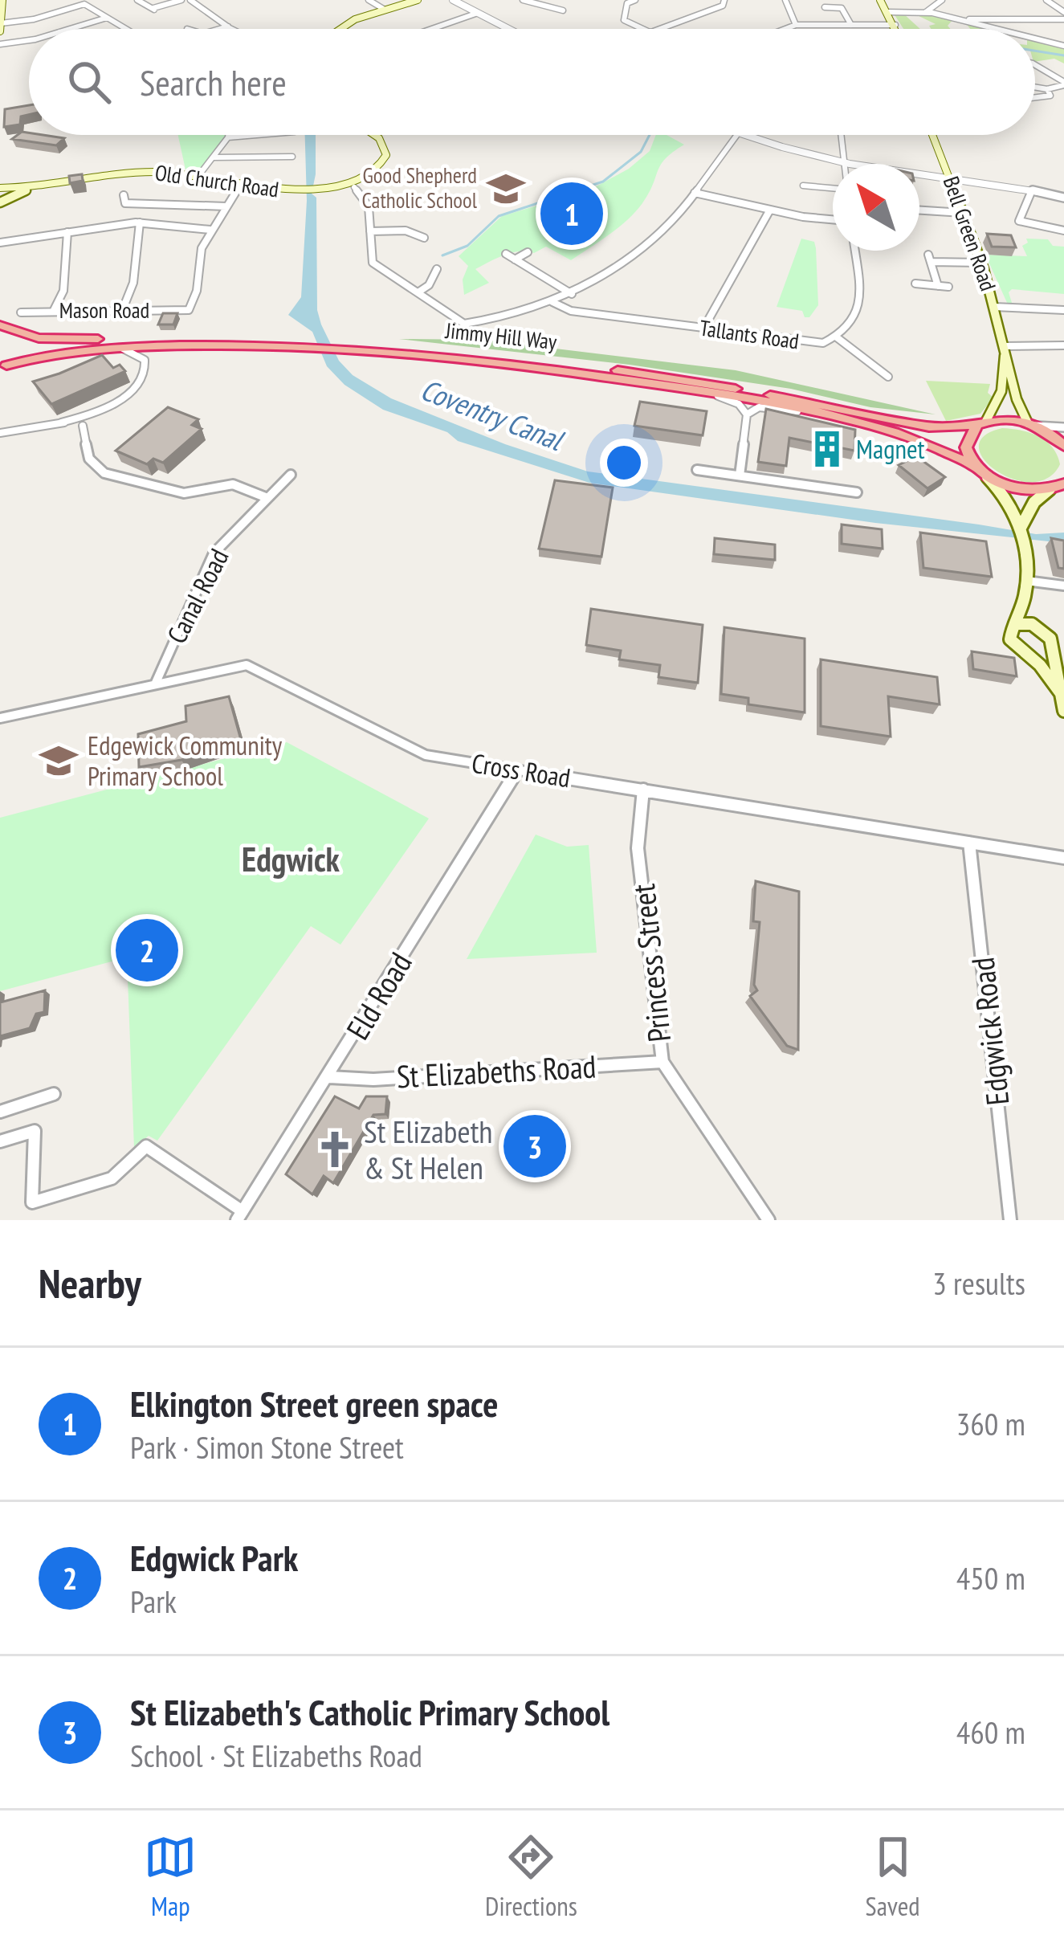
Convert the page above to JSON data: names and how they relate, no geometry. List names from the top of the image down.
{
  "streets": {
    "highway": ["Jimmy Hill Way"],
    "main road": ["Old Church Road", "Bell Green Road"],
    "street": [
      "Mason Road",
      "Tallants Road",
      "Canal Road",
      "Cross Road",
      "Princess Street",
      "Eld Road",
      "Edgwick Road",
      "St Elizabeths Road"
    ]
  },
  "crossings": [
    ["Bell Green Road", "Jimmy Hill Way"],
    ["Canal Road", "Cross Road"],
    ["Cross Road", "Princess Street"],
    ["Cross Road", "Eld Road"],
    ["Cross Road", "Edgwick Road"],
    ["Princess Street", "St Elizabeths Road"],
    ["Eld Road", "St Elizabeths Road"]
  ],
  "districts": ["Edgwick"],
  "water": ["Coventry Canal"],
  "places": {
    "school or university": ["Good Shepherd Catholic School", "Edgewick Community Primary School"],
    "building": ["Magnet"],
    "church": ["St Elizabeth & St Helen"]
  },
  "north": "top left",
  "page": {
    "search": "Search here",
    "pins": ["1", "2", "3"],
    "heading": ["Nearby", "3 results"],
    "list": [
      {
        "mark": "1",
        "name": "Elkington Street green space",
        "note": "Park · Simon Stone Street",
        "value": "360 m"
      },
      {
        "mark": "2",
        "name": "Edgwick Park",
        "note": "Park",
        "value": "450 m"
      },
      {
        "mark": "3",
        "name": "St Elizabeth's Catholic Primary School",
        "note": "School · St Elizabeths Road",
        "value": "460 m"
      }
    ],
    "nav": ["Map", "Directions", "Saved"]
  }
}
